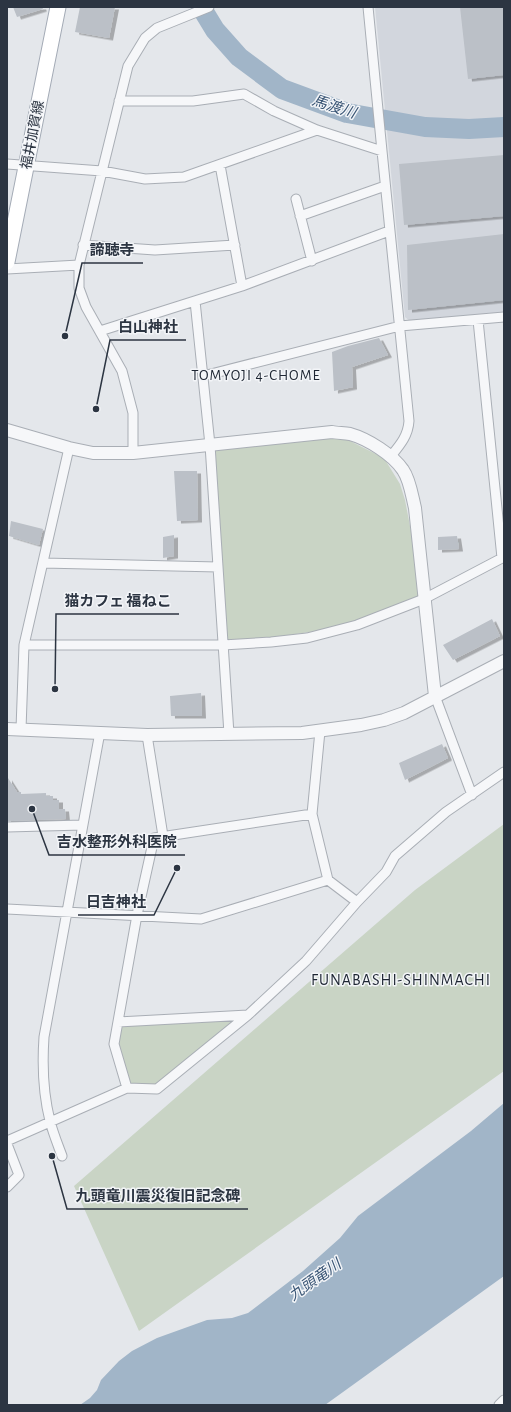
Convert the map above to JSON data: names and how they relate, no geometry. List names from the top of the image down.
{
  "streets": {
    "main road": ["福井加賀線"]
  },
  "districts": ["TOMYOJI 4-CHOME", "FUNABASHI-SHINMACHI"],
  "water": ["馬渡川", "九頭竜川"],
  "places": [
    "諦聴寺",
    "白山神社",
    "猫カフェ 福ねこ",
    "吉水整形外科医院",
    "日吉神社",
    "九頭竜川震災復旧記念碑"
  ]
}
